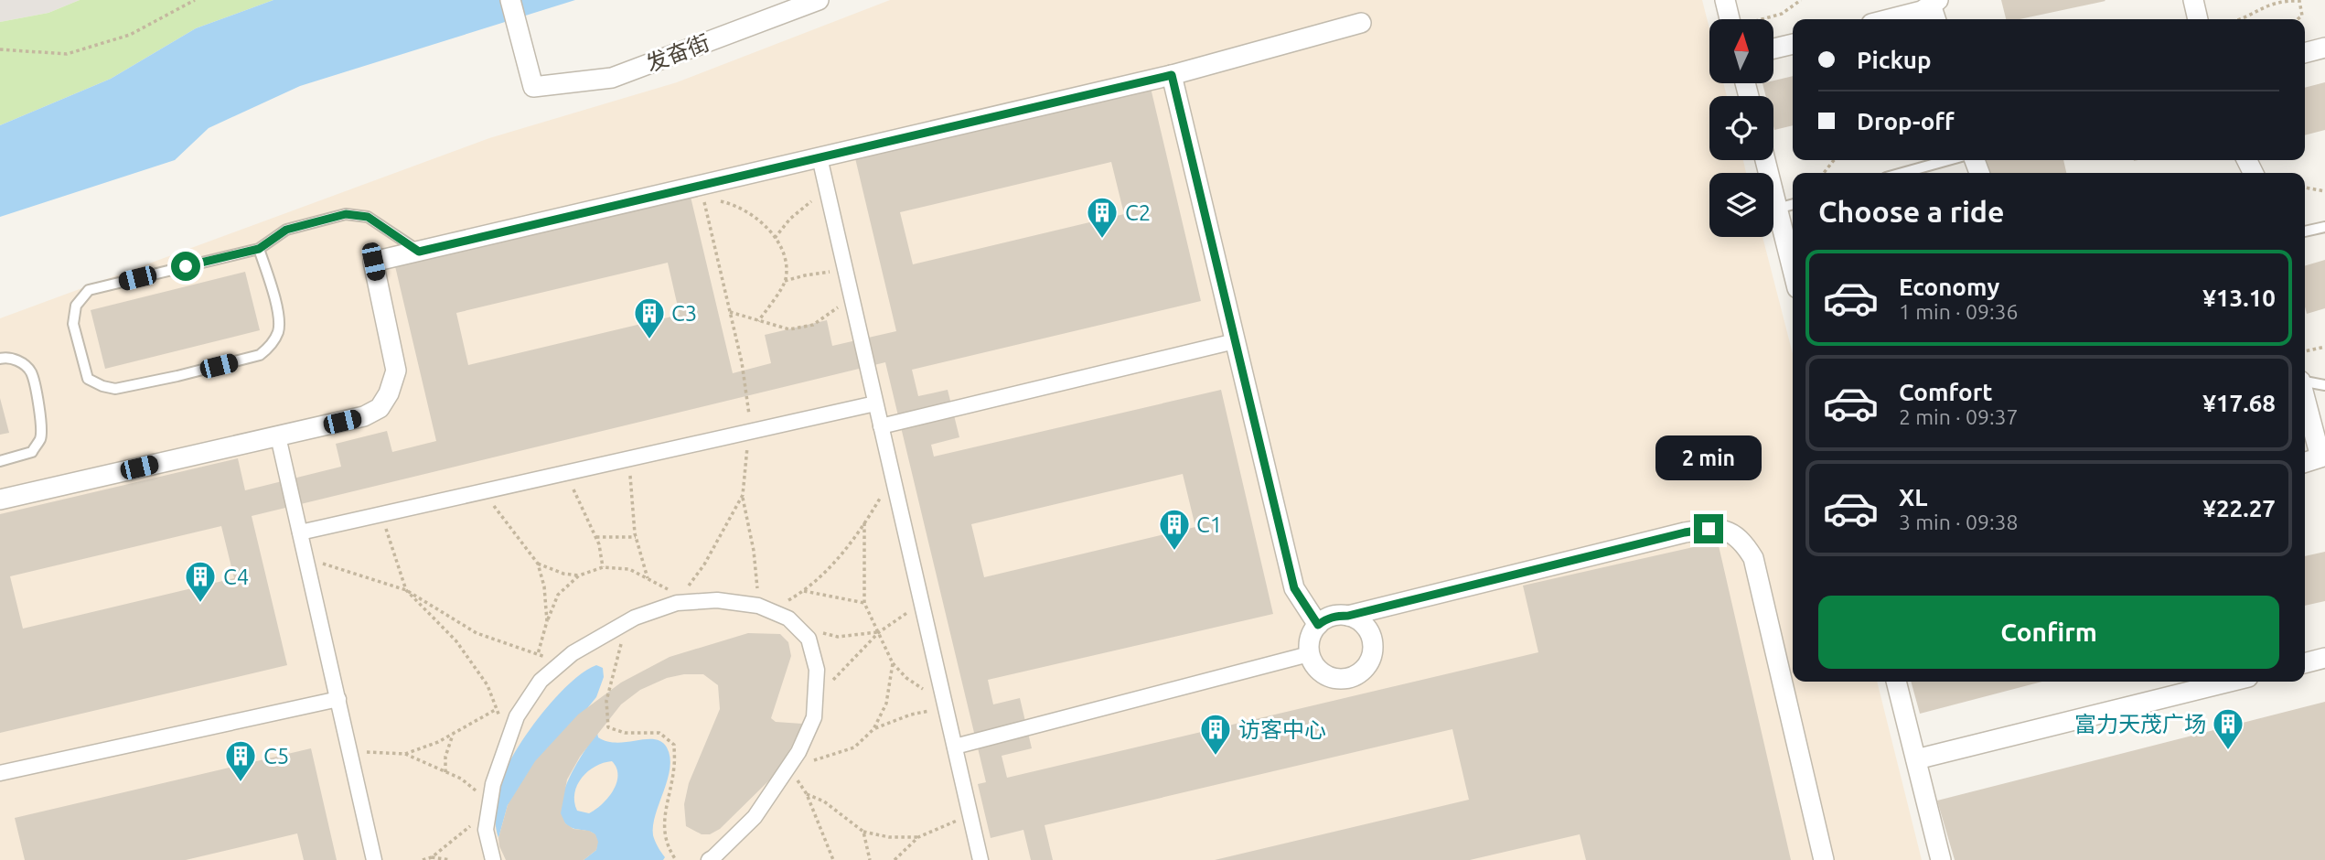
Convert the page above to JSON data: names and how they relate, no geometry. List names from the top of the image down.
{
  "streets": {
    "street": ["发奋街"]
  },
  "places": {
    "building": [
      "C2",
      "C3",
      "C1",
      "C4",
      "富力天茂广场",
      "访客中心",
      "C5"
    ]
  },
  "north": "top",
  "page": {
    "banner": ["Pickup", "Drop-off"],
    "heading": "Choose a ride",
    "list": [
      {
        "name": "Economy",
        "note": "1 min · 09:36",
        "value": "¥13.10"
      },
      {
        "name": "Comfort",
        "note": "2 min · 09:37",
        "value": "¥17.68"
      },
      {
        "name": "XL",
        "note": "3 min · 09:38",
        "value": "¥22.27"
      }
    ],
    "bubble": "2 min",
    "buttons": "Confirm"
  }
}
